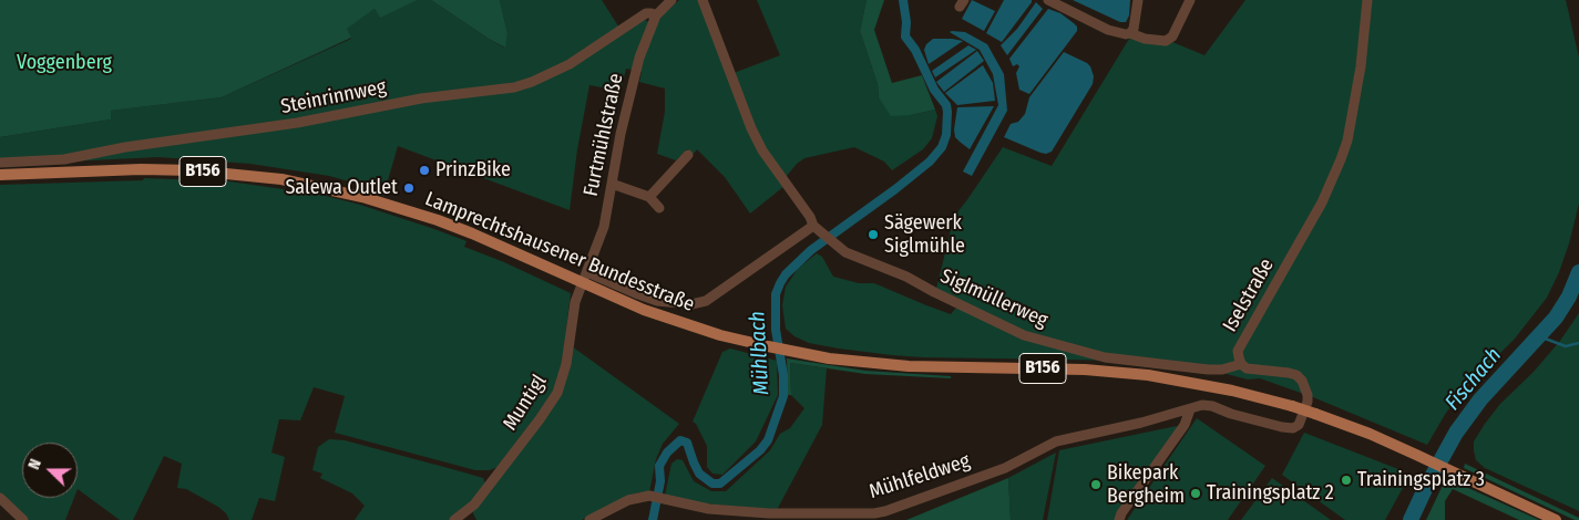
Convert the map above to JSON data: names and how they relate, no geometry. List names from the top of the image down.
{
  "streets": {
    "main road": ["B156", "Lamprechtshausener Bundesstraße"],
    "street": [
      "Steinrinnweg",
      "Furtmühlstraße",
      "Iselstraße",
      "Siglmüllerweg",
      "Muntigl",
      "Mühlfeldweg"
    ]
  },
  "crossings": [
    ["Steinrinnweg", "Furtmühlstraße"],
    ["Furtmühlstraße", "Lamprechtshausener Bundesstraße"],
    ["Furtmühlstraße", "Muntigl"],
    ["Lamprechtshausener Bundesstraße", "Muntigl"],
    ["Iselstraße", "Siglmüllerweg"],
    ["Iselstraße", "Mühlfeldweg"]
  ],
  "water": ["Mühlbach", "Fischach"],
  "parks": ["Voggenberg"],
  "places": [
    "PrinzBike",
    "Salewa Outlet",
    "Sägewerk Siglmühle",
    "Trainingsplatz 3",
    "Bikepark Bergheim",
    "Trainingsplatz 2"
  ],
  "north": "left"
}
